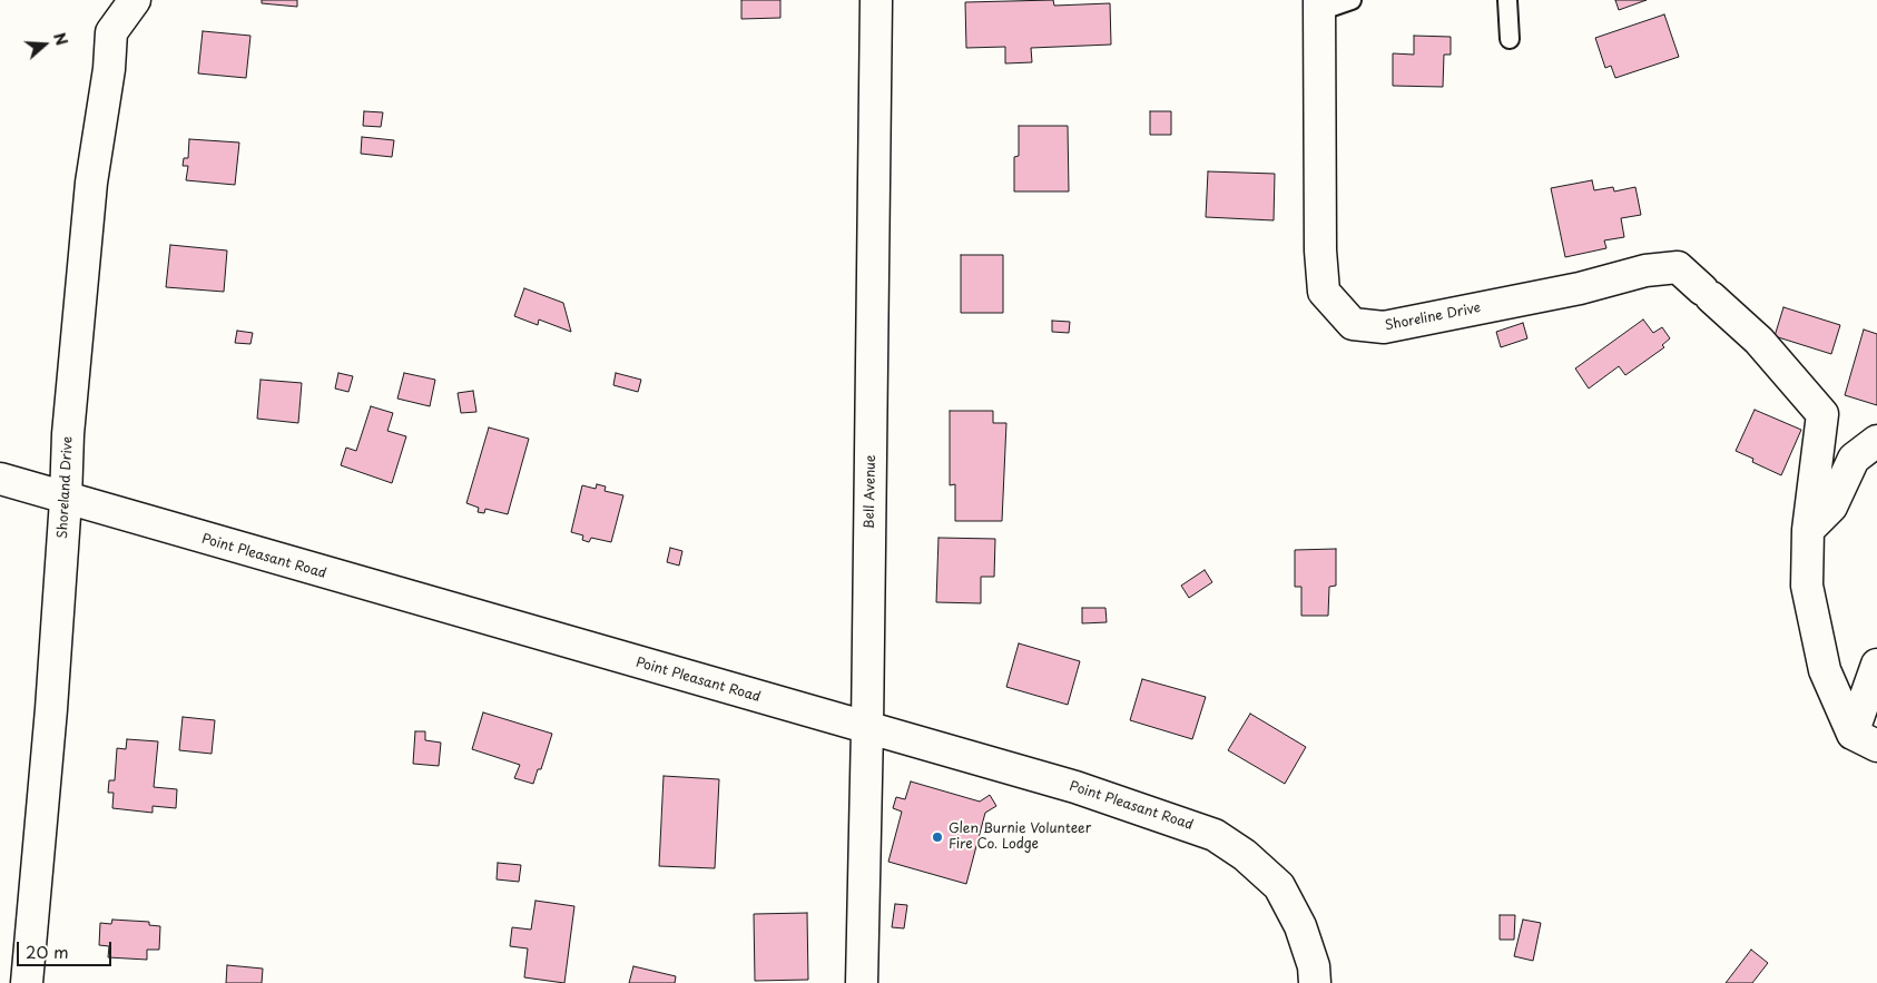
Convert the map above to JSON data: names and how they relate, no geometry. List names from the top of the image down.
{
  "streets": {
    "street": [
      "Shoreline Drive",
      "Shoreland Drive",
      "Bell Avenue",
      "Point Pleasant Road"
    ]
  },
  "crossings": [
    ["Shoreland Drive", "Point Pleasant Road"],
    ["Bell Avenue", "Point Pleasant Road"]
  ],
  "places": ["Glen Burnie Volunteer Fire Co. Lodge"],
  "scale_bar": "20 m",
  "north": "right"
}
